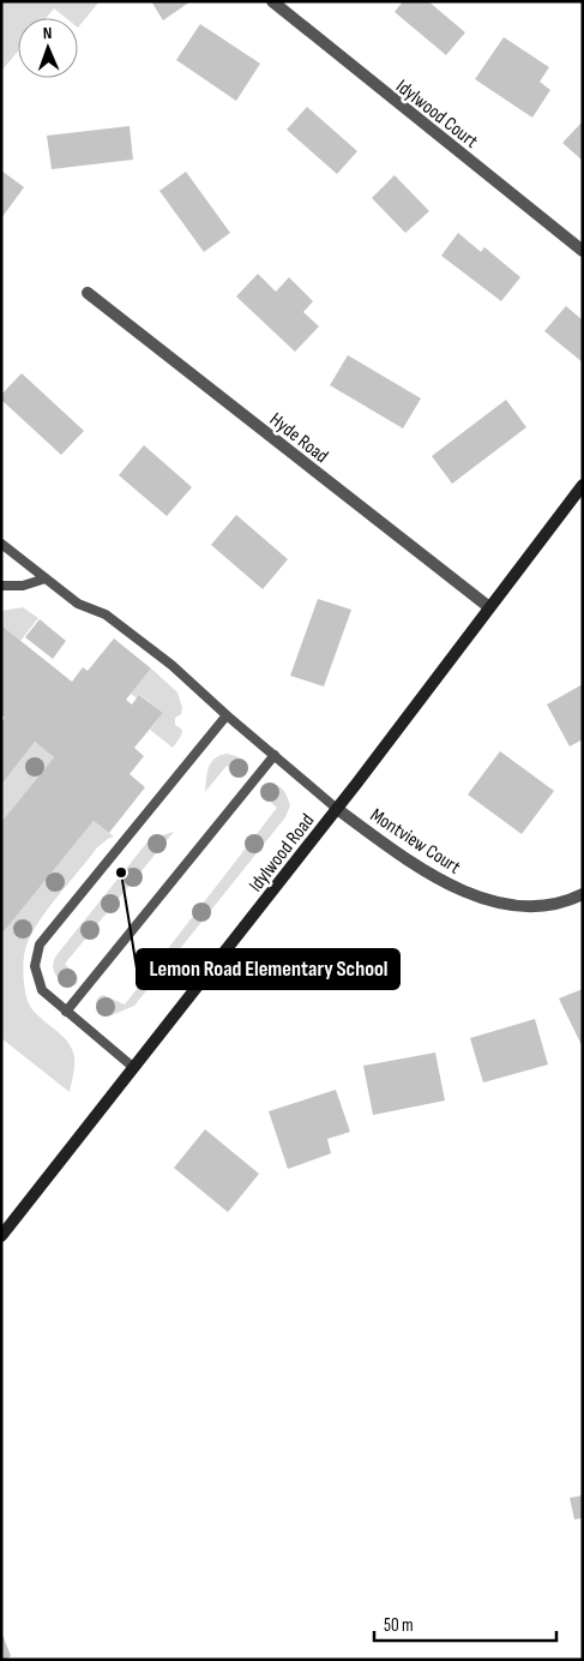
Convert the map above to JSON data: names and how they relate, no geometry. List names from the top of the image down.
{
  "streets": {
    "main road": ["Idylwood Road"],
    "street": ["Idylwood Court", "Hyde Road", "Montview Court"]
  },
  "crossings": [
    ["Hyde Road", "Idylwood Road"],
    ["Montview Court", "Idylwood Road"]
  ],
  "places": ["Lemon Road Elementary School"],
  "scale_bar": "50 m",
  "north": "top"
}
